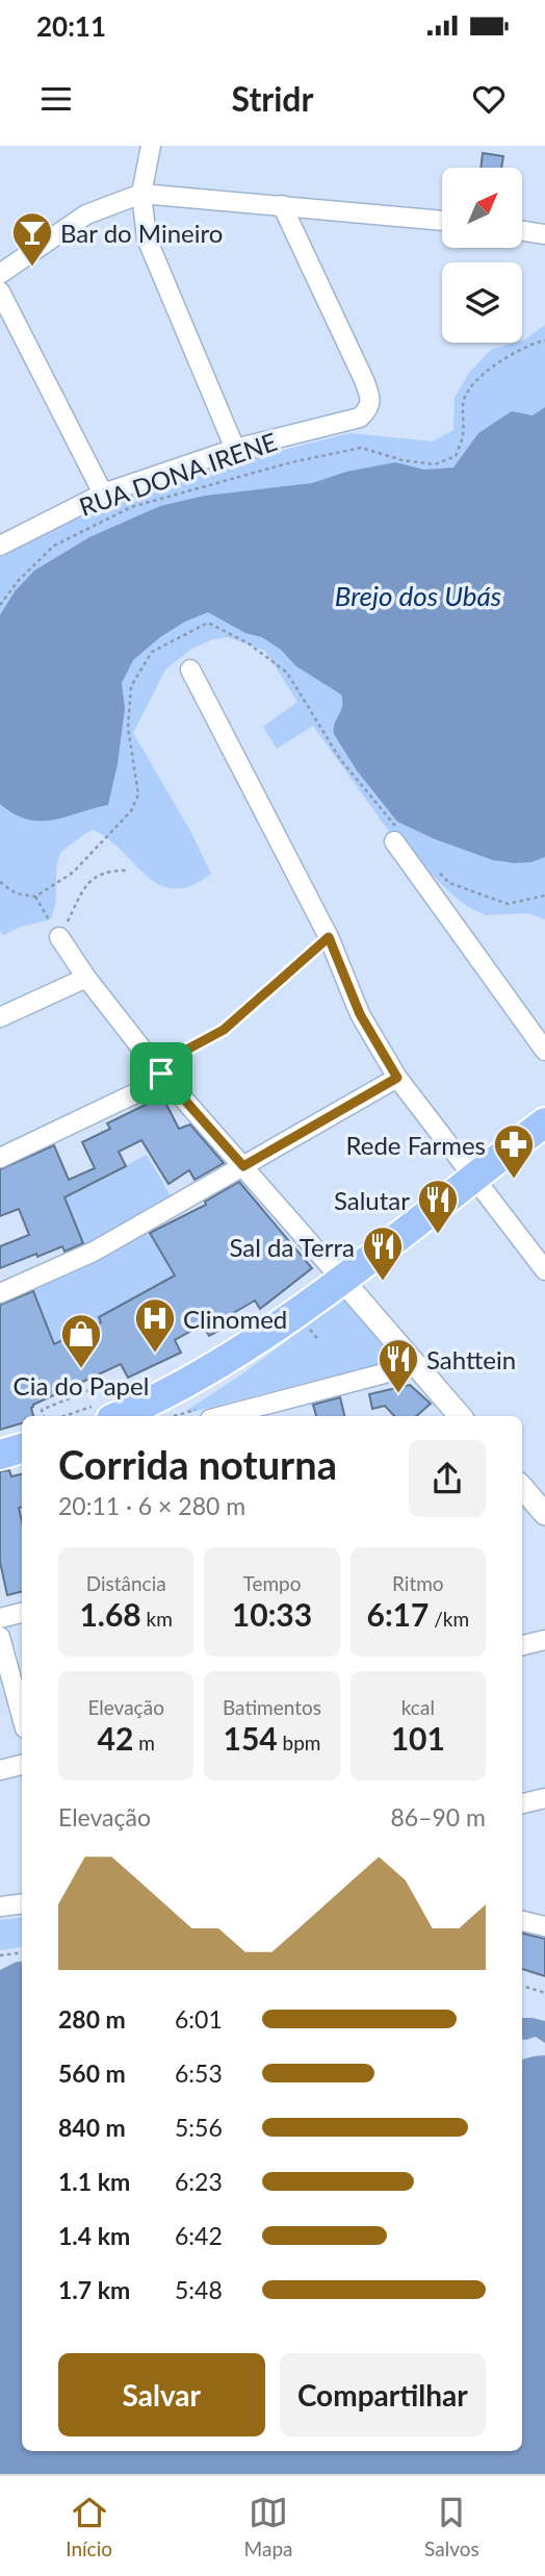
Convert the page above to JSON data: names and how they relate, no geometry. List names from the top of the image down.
{
  "streets": {
    "street": ["RUA DONA IRENE"]
  },
  "water": ["Brejo dos Ubás"],
  "places": {
    "bar": ["Bar do Mineiro"],
    "pharmacy": ["Rede Farmes"],
    "restaurant": ["Salutar", "Sal da Terra", "Sahttein"],
    "hospital": ["Clinomed"],
    "shop": ["Cia do Papel"]
  },
  "north": "top right",
  "page": {
    "status": "20:11",
    "header": "Stridr",
    "heading": ["Corrida noturna", "20:11 · 6 × 280 m"],
    "stats": [
      ["Distância", "1.68 km"],
      ["Tempo", "10:33"],
      ["Ritmo", "6:17 /km"],
      ["Elevação", "42 m"],
      ["Batimentos", "154 bpm"],
      ["kcal", "101"]
    ],
    "chart": ["Elevação", "86–90 m"],
    "list": [
      {
        "name": "280 m",
        "note": "6:01"
      },
      {
        "name": "560 m",
        "note": "6:53"
      },
      {
        "name": "840 m",
        "note": "5:56"
      },
      {
        "name": "1.1 km",
        "note": "6:23"
      },
      {
        "name": "1.4 km",
        "note": "6:42"
      },
      {
        "name": "1.7 km",
        "note": "5:48"
      }
    ],
    "buttons": ["Salvar", "Compartilhar"],
    "tabs": ["Início", "Mapa", "Salvos"]
  }
}
